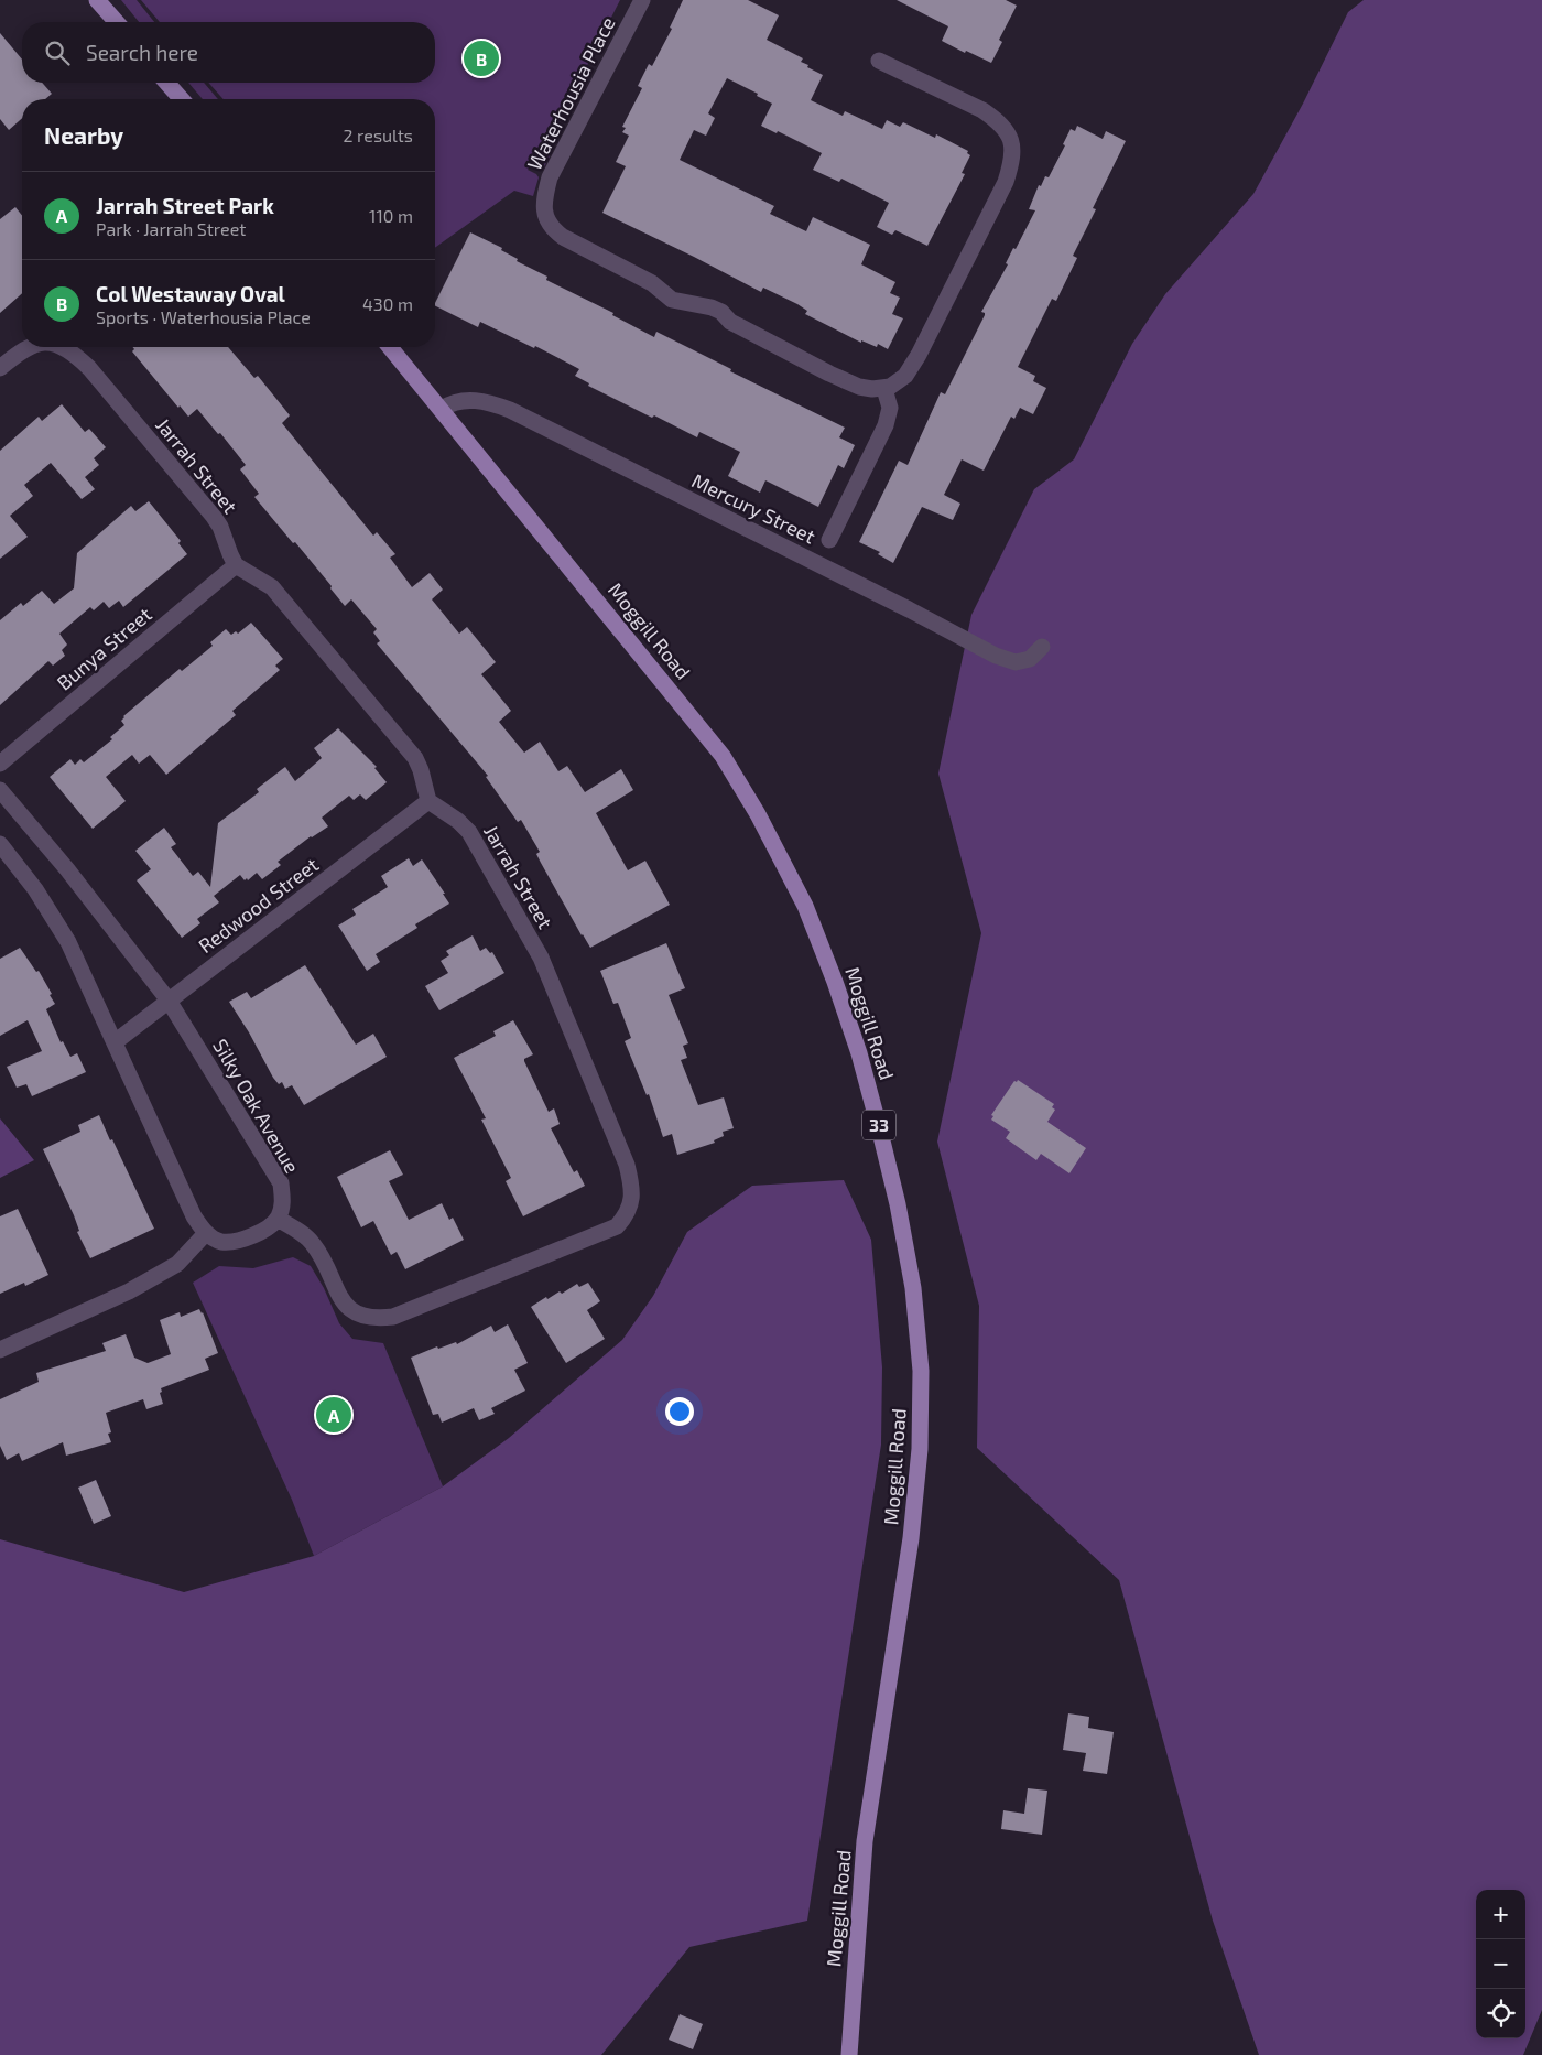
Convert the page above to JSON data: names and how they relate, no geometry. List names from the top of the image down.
{
  "streets": {
    "main road": ["Moggill Road", "33"],
    "street": [
      "Waterhousia Place",
      "Jarrah Street",
      "Mercury Street",
      "Bunya Street",
      "Redwood Street",
      "Silky Oak Avenue"
    ]
  },
  "crossings": [
    ["Jarrah Street", "Bunya Street"],
    ["Jarrah Street", "Redwood Street"],
    ["Jarrah Street", "Silky Oak Avenue"],
    ["Mercury Street", "Moggill Road"],
    ["Redwood Street", "Silky Oak Avenue"]
  ],
  "page": {
    "search": "Search here",
    "pins": ["B", "A"],
    "heading": ["Nearby", "2 results"],
    "list": [
      {
        "mark": "A",
        "name": "Jarrah Street Park",
        "note": "Park · Jarrah Street",
        "value": "110 m"
      },
      {
        "mark": "B",
        "name": "Col Westaway Oval",
        "note": "Sports · Waterhousia Place",
        "value": "430 m"
      }
    ],
    "map_buttons": ["+", "−"]
  }
}
